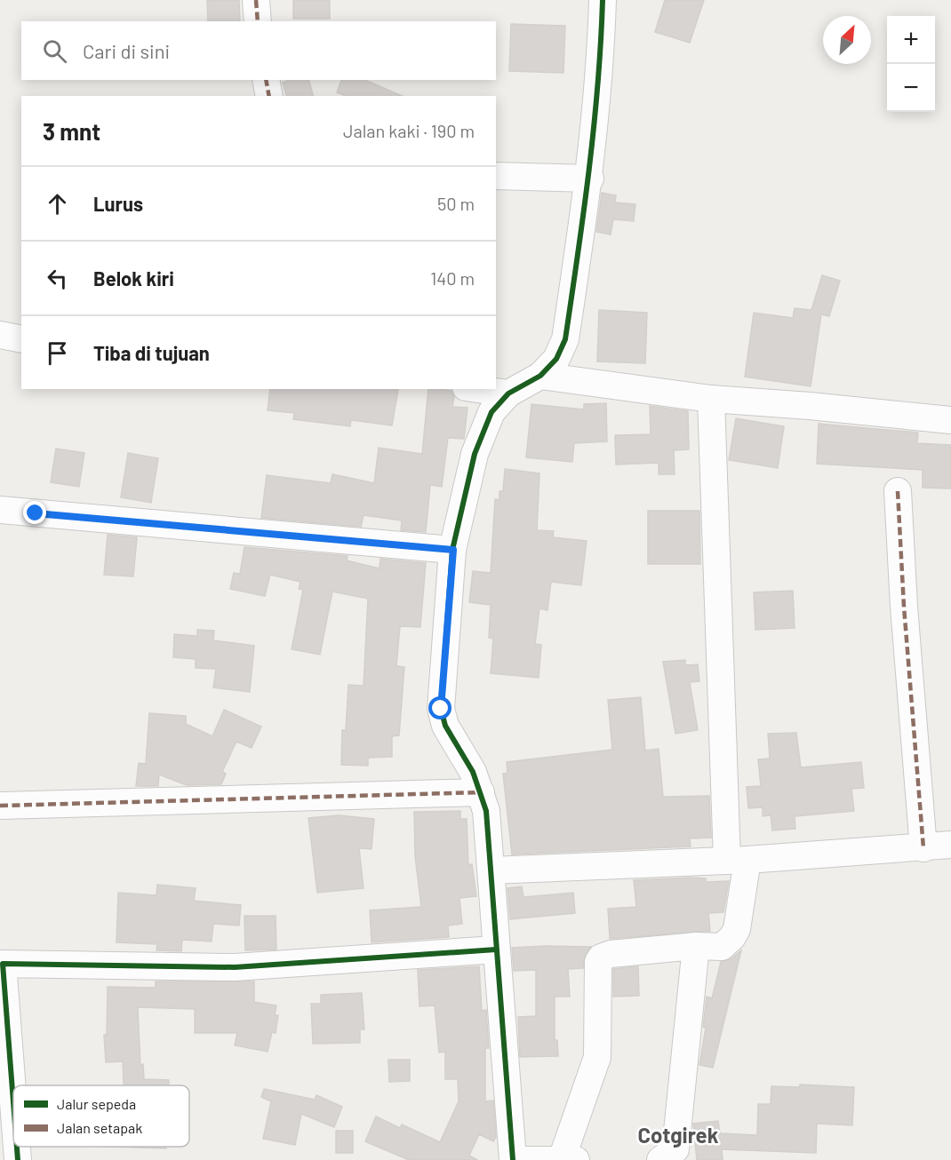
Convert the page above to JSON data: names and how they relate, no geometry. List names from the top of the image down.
{
  "districts": ["Cotgirek"],
  "legend": ["Jalur sepeda", "Jalan setapak"],
  "north": "top right",
  "page": {
    "map_buttons": ["+", "−"],
    "search": "Cari di sini",
    "heading": ["3 mnt", "Jalan kaki · 190 m"],
    "list": [
      ["Lurus", "50 m"],
      ["Belok kiri", "140 m"],
      "Tiba di tujuan"
    ]
  }
}
